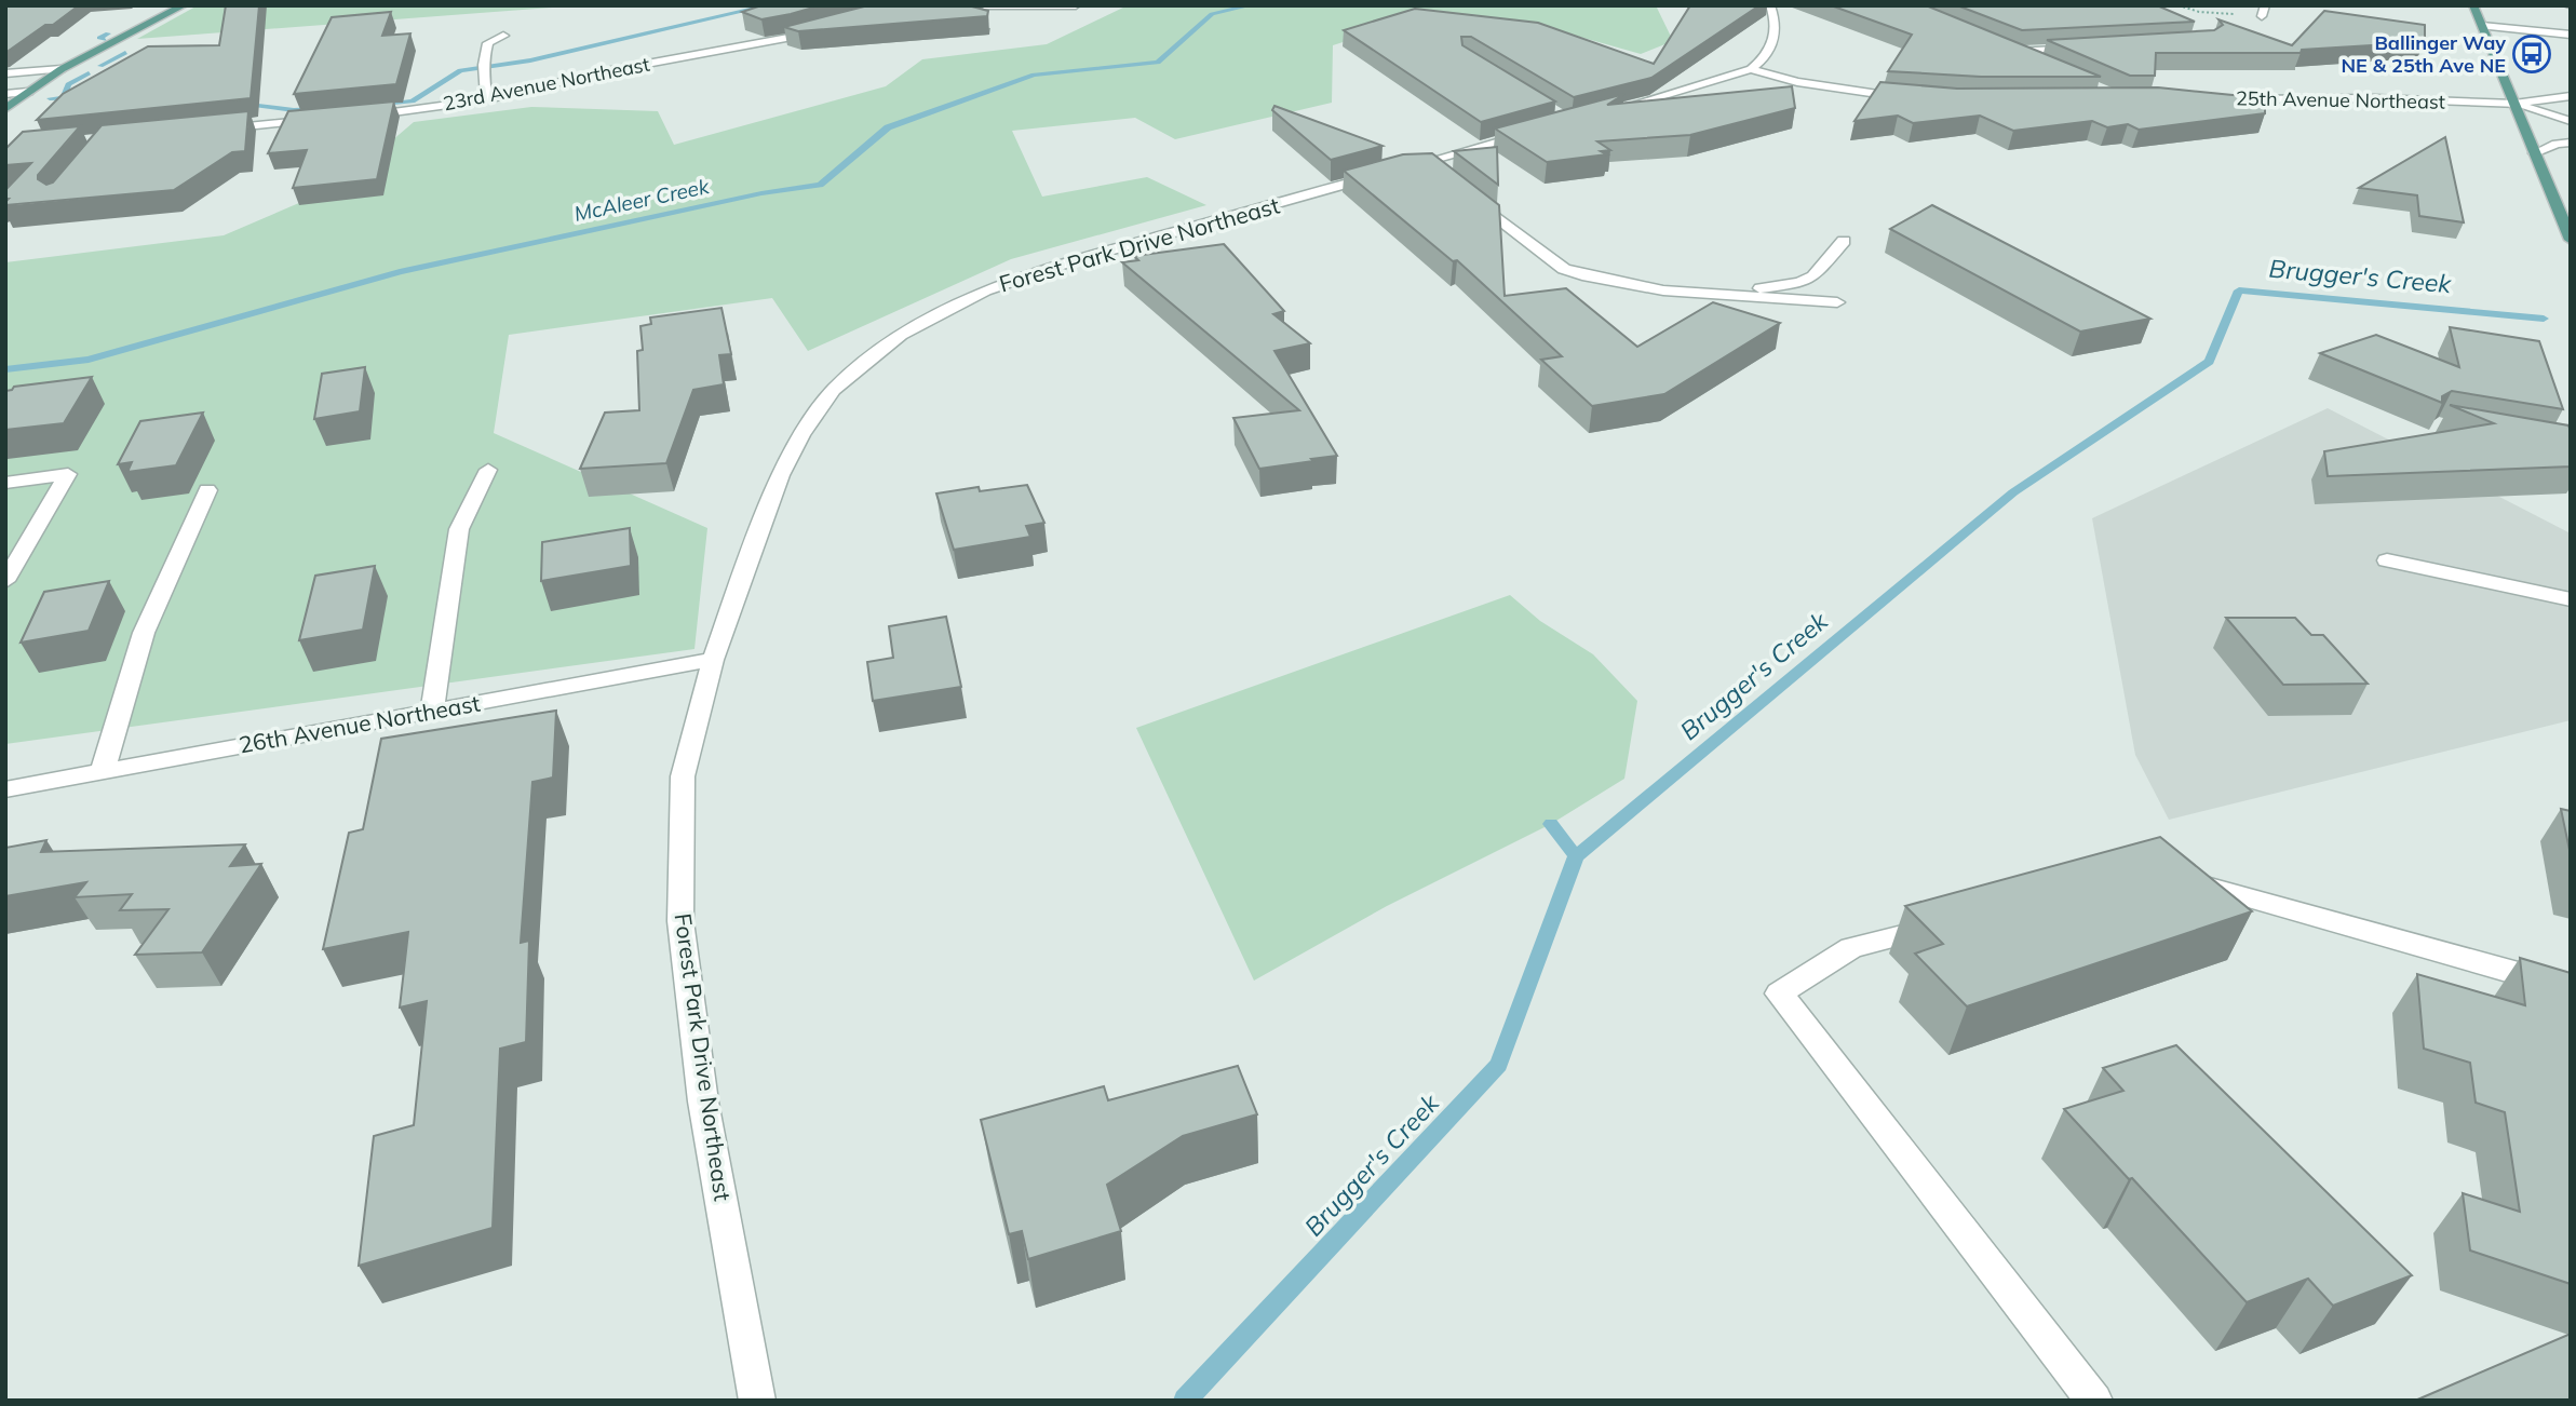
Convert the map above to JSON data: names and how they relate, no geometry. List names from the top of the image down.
{
  "streets": {
    "street": [
      "23rd Avenue Northeast",
      "25th Avenue Northeast",
      "Forest Park Drive Northeast",
      "26th Avenue Northeast"
    ]
  },
  "crossings": [
    ["Forest Park Drive Northeast", "26th Avenue Northeast"]
  ],
  "water": ["McAleer Creek", "Brugger's Creek"],
  "places": {
    "bus stop": ["Ballinger Way NE & 25th Ave NE"]
  }
}
